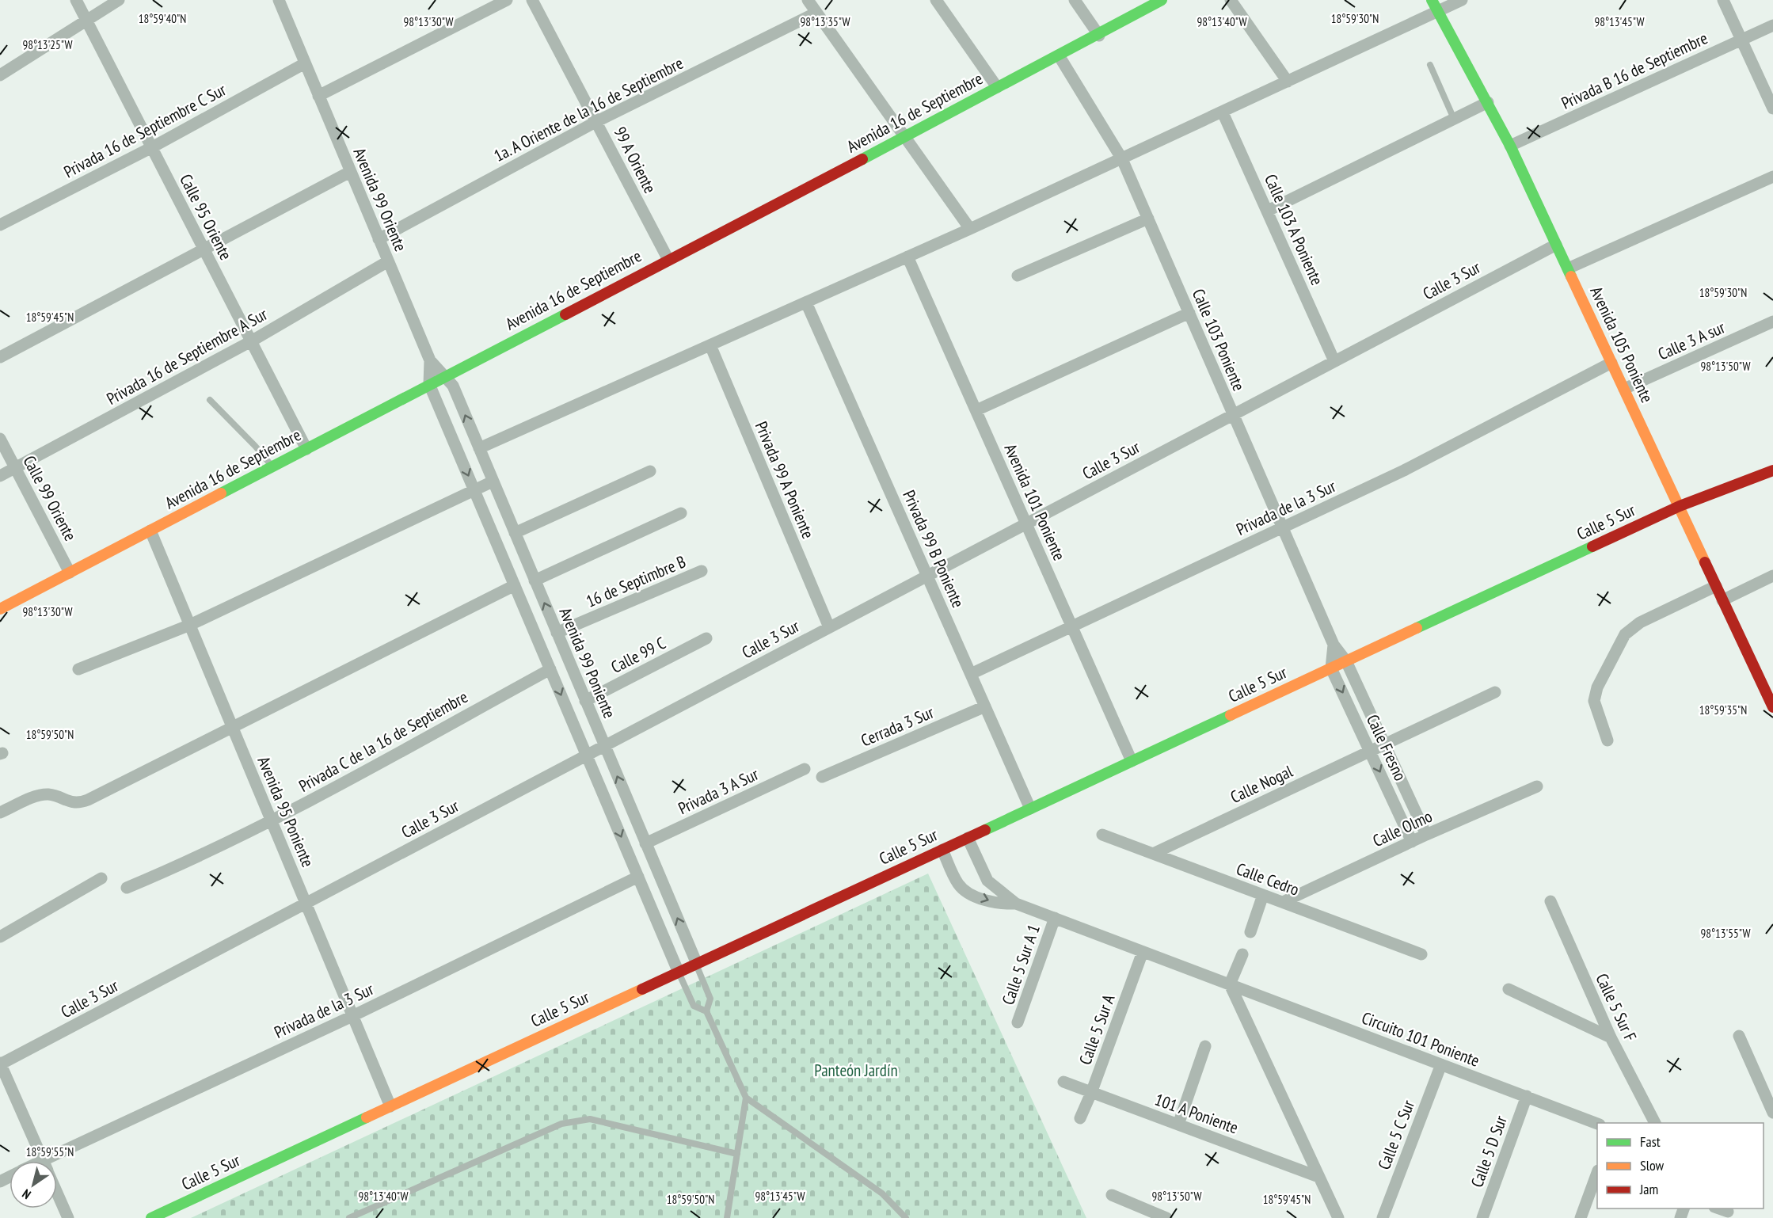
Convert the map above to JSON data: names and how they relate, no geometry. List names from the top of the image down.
{
  "streets": {
    "street": [
      "Privada B 16 de Septiembre",
      "1a. A Oriente de la 16 de Septiembre",
      "Avenida 16 de Septiembre",
      "Privada 16 de Septiembre C Sur",
      "99 A Oriente",
      "Avenida 99 Oriente",
      "Calle 95 Oriente",
      "Calle 103 A Poniente",
      "Calle 3 Sur",
      "Calle 103 Poniente",
      "Calle 3 A sur",
      "Avenida 105 Poniente",
      "Privada 16 de Septiembre A Sur",
      "Privada 99 A Poniente",
      "Calle 99 Oriente",
      "Avenida 101 Poniente",
      "Privada de la 3 Sur",
      "Calle 5 Sur",
      "Privada 99 B Poniente",
      "16 de Septimbre B",
      "Calle 99 C",
      "Avenida 99 Poniente",
      "Cerrada 3 Sur",
      "Privada C de la 16 de Septiembre",
      "Calle Fresno",
      "Calle Nogal",
      "Privada 3 A Sur",
      "Avenida 95 Poniente",
      "Calle Olmo",
      "Calle Cedro",
      "Calle 5 Sur A 1",
      "Calle 5 Sur F",
      "Calle 5 Sur A",
      "Circuito 101 Poniente",
      "101 A Poniente",
      "Calle 5 C Sur",
      "Calle 5 D Sur"
    ]
  },
  "crossings": [
    ["Privada B 16 de Septiembre", "Avenida 105 Poniente"],
    ["1a. A Oriente de la 16 de Septiembre", "99 A Oriente"],
    ["1a. A Oriente de la 16 de Septiembre", "Avenida 99 Oriente"],
    ["Avenida 16 de Septiembre", "99 A Oriente"],
    ["Avenida 16 de Septiembre", "Avenida 99 Oriente"],
    ["Avenida 16 de Septiembre", "Calle 95 Oriente"],
    ["Avenida 16 de Septiembre", "Calle 103 Poniente"],
    ["Avenida 16 de Septiembre", "Calle 99 Oriente"],
    ["Avenida 16 de Septiembre", "Avenida 99 Poniente"],
    ["Avenida 16 de Septiembre", "Avenida 95 Poniente"],
    ["Privada 16 de Septiembre C Sur", "Avenida 99 Oriente"],
    ["Privada 16 de Septiembre C Sur", "Calle 95 Oriente"],
    ["Avenida 99 Oriente", "Privada 16 de Septiembre A Sur"],
    ["Avenida 99 Oriente", "Avenida 99 Poniente"],
    ["Calle 95 Oriente", "Privada 16 de Septiembre A Sur"],
    ["Calle 103 A Poniente", "Calle 3 Sur"],
    ["Calle 3 Sur", "Calle 103 Poniente"],
    ["Calle 3 Sur", "Avenida 105 Poniente"],
    ["Calle 3 Sur", "Privada 99 A Poniente"],
    ["Calle 3 Sur", "Avenida 101 Poniente"],
    ["Calle 3 Sur", "Privada 99 B Poniente"],
    ["Calle 3 Sur", "Avenida 99 Poniente"],
    ["Calle 3 Sur", "Avenida 95 Poniente"],
    ["Calle 103 Poniente", "Privada de la 3 Sur"],
    ["Calle 103 Poniente", "Calle 5 Sur"],
    ["Calle 103 Poniente", "Calle Fresno"],
    ["Calle 3 A sur", "Avenida 105 Poniente"],
    ["Avenida 105 Poniente", "Privada de la 3 Sur"],
    ["Avenida 105 Poniente", "Calle 5 Sur"],
    ["Privada 16 de Septiembre A Sur", "Calle 99 Oriente"],
    ["Avenida 101 Poniente", "Privada de la 3 Sur"],
    ["Avenida 101 Poniente", "Calle 5 Sur"],
    ["Privada de la 3 Sur", "Privada 99 B Poniente"],
    ["Privada de la 3 Sur", "Avenida 95 Poniente"],
    ["Calle 5 Sur", "Privada 99 B Poniente"],
    ["Calle 5 Sur", "Avenida 99 Poniente"],
    ["Calle 5 Sur", "Calle Fresno"],
    ["Calle 5 Sur", "Avenida 95 Poniente"],
    ["Calle 5 Sur", "Circuito 101 Poniente"],
    ["Privada 99 B Poniente", "Cerrada 3 Sur"],
    ["16 de Septimbre B", "Avenida 99 Poniente"],
    ["Calle 99 C", "Avenida 99 Poniente"],
    ["Avenida 99 Poniente", "Privada 3 A Sur"],
    ["Privada C de la 16 de Septiembre", "Avenida 95 Poniente"],
    ["Calle Fresno", "Calle Nogal"],
    ["Calle Fresno", "Calle Olmo"],
    ["Calle Nogal", "Calle Cedro"],
    ["Calle Olmo", "Calle Cedro"],
    ["Calle 5 Sur A 1", "Circuito 101 Poniente"],
    ["Calle 5 Sur A", "Circuito 101 Poniente"],
    ["Calle 5 Sur A", "101 A Poniente"],
    ["Circuito 101 Poniente", "Calle 5 C Sur"],
    ["Circuito 101 Poniente", "Calle 5 D Sur"]
  ],
  "parks": ["Panteón Jardín"],
  "legend": ["Fast", "Slow", "Jam"],
  "north": "bottom left",
  "coordinates": [
    "18°59'40\"N",
    "18°59'30\"N",
    "98°13'30\"W",
    "98°13'35\"W",
    "98°13'40\"W",
    "98°13'45\"W",
    "98°13'25\"W",
    "18°59'45\"N",
    "98°13'50\"W",
    "18°59'35\"N",
    "18°59'50\"N",
    "98°13'55\"W",
    "18°59'55\"N"
  ]
}
